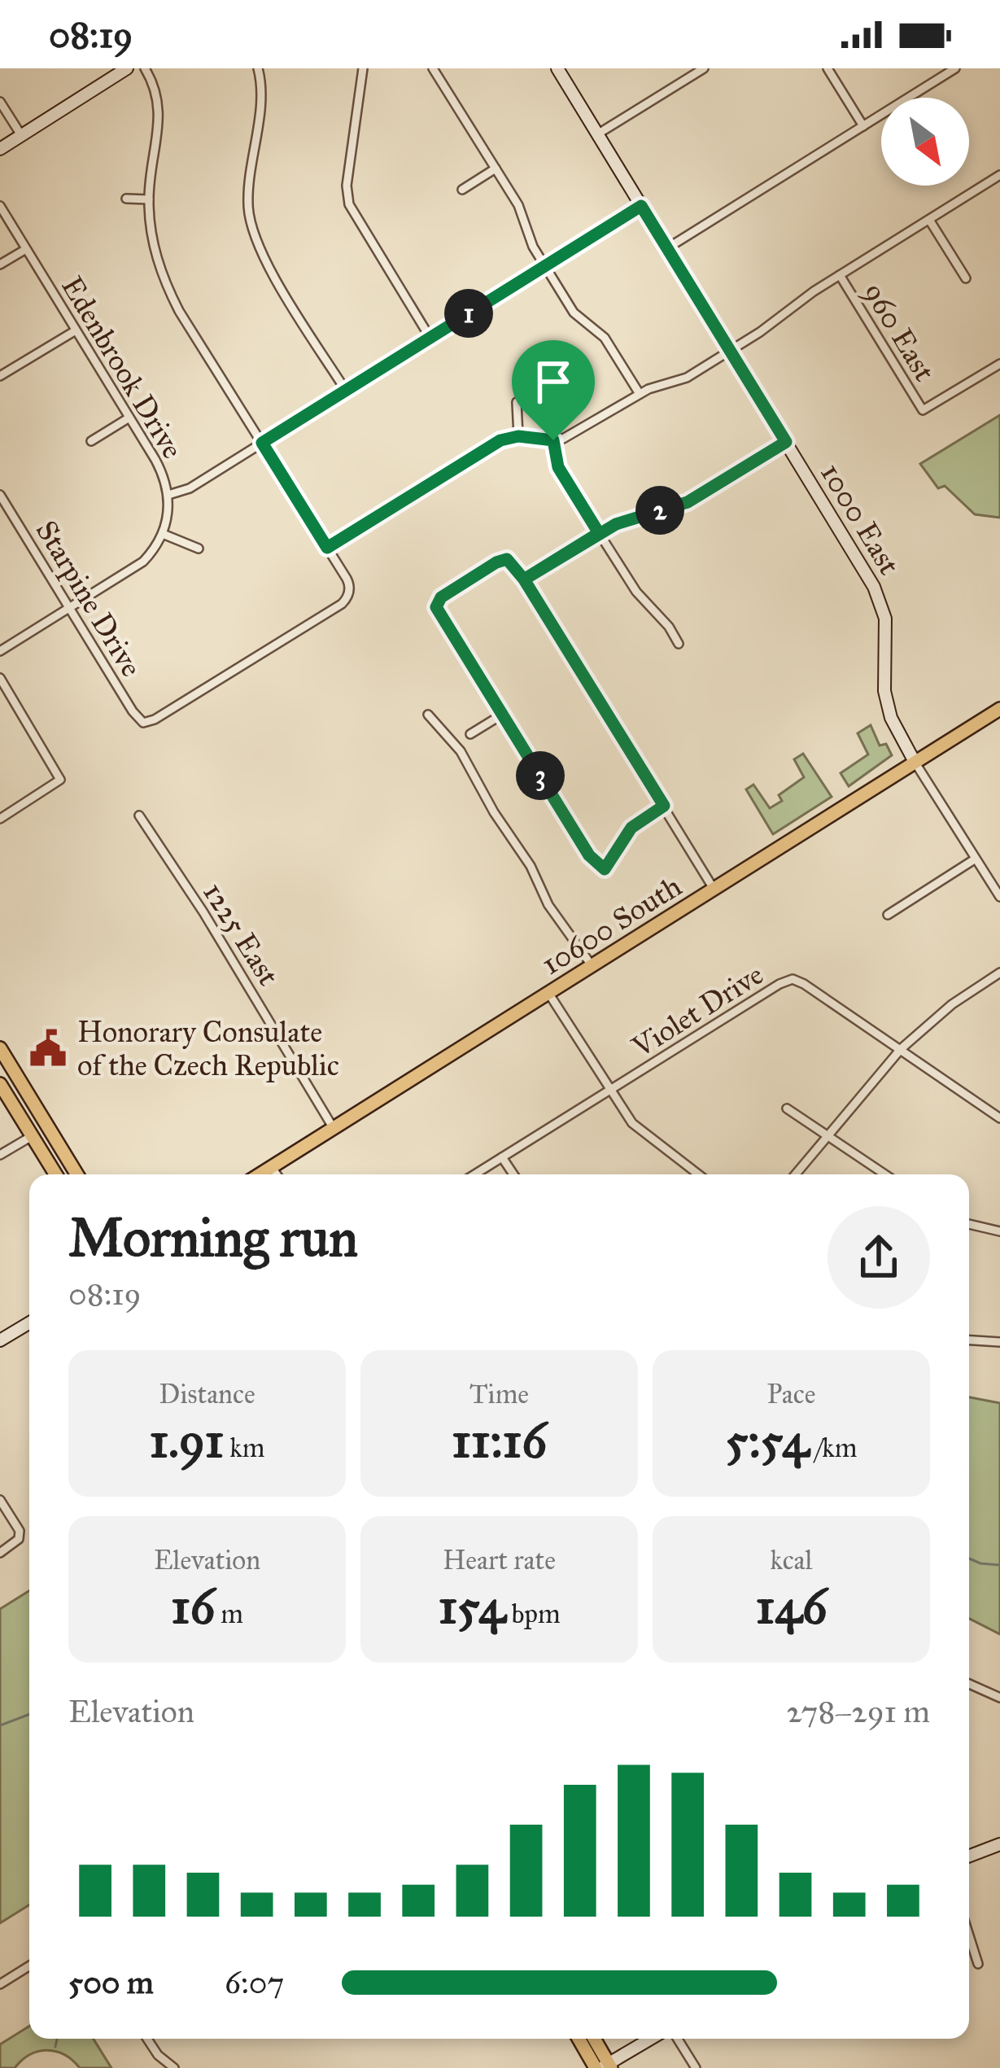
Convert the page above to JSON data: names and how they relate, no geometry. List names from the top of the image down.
{
  "streets": {
    "main road": ["10600 South"],
    "street": [
      "960 East",
      "Edenbrook Drive",
      "1000 East",
      "Starpine Drive",
      "1225 East",
      "Violet Drive"
    ]
  },
  "crossings": [
    ["1000 East", "10600 South"],
    ["10600 South", "1225 East"]
  ],
  "places": {
    "public building": ["Honorary Consulate of the Czech Republic"]
  },
  "north": "bottom right",
  "page": {
    "status": "08:19",
    "pins": ["1", "2", "3"],
    "heading": ["Morning run", "08:19"],
    "stats": [
      ["Distance", "1.91 km"],
      ["Time", "11:16"],
      ["Pace", "5:54 /km"],
      ["Elevation", "16 m"],
      ["Heart rate", "154 bpm"],
      ["kcal", "146"]
    ],
    "chart": ["Elevation", "278–291 m"],
    "list": [
      {
        "name": "500 m",
        "note": "6:07"
      }
    ]
  }
}
